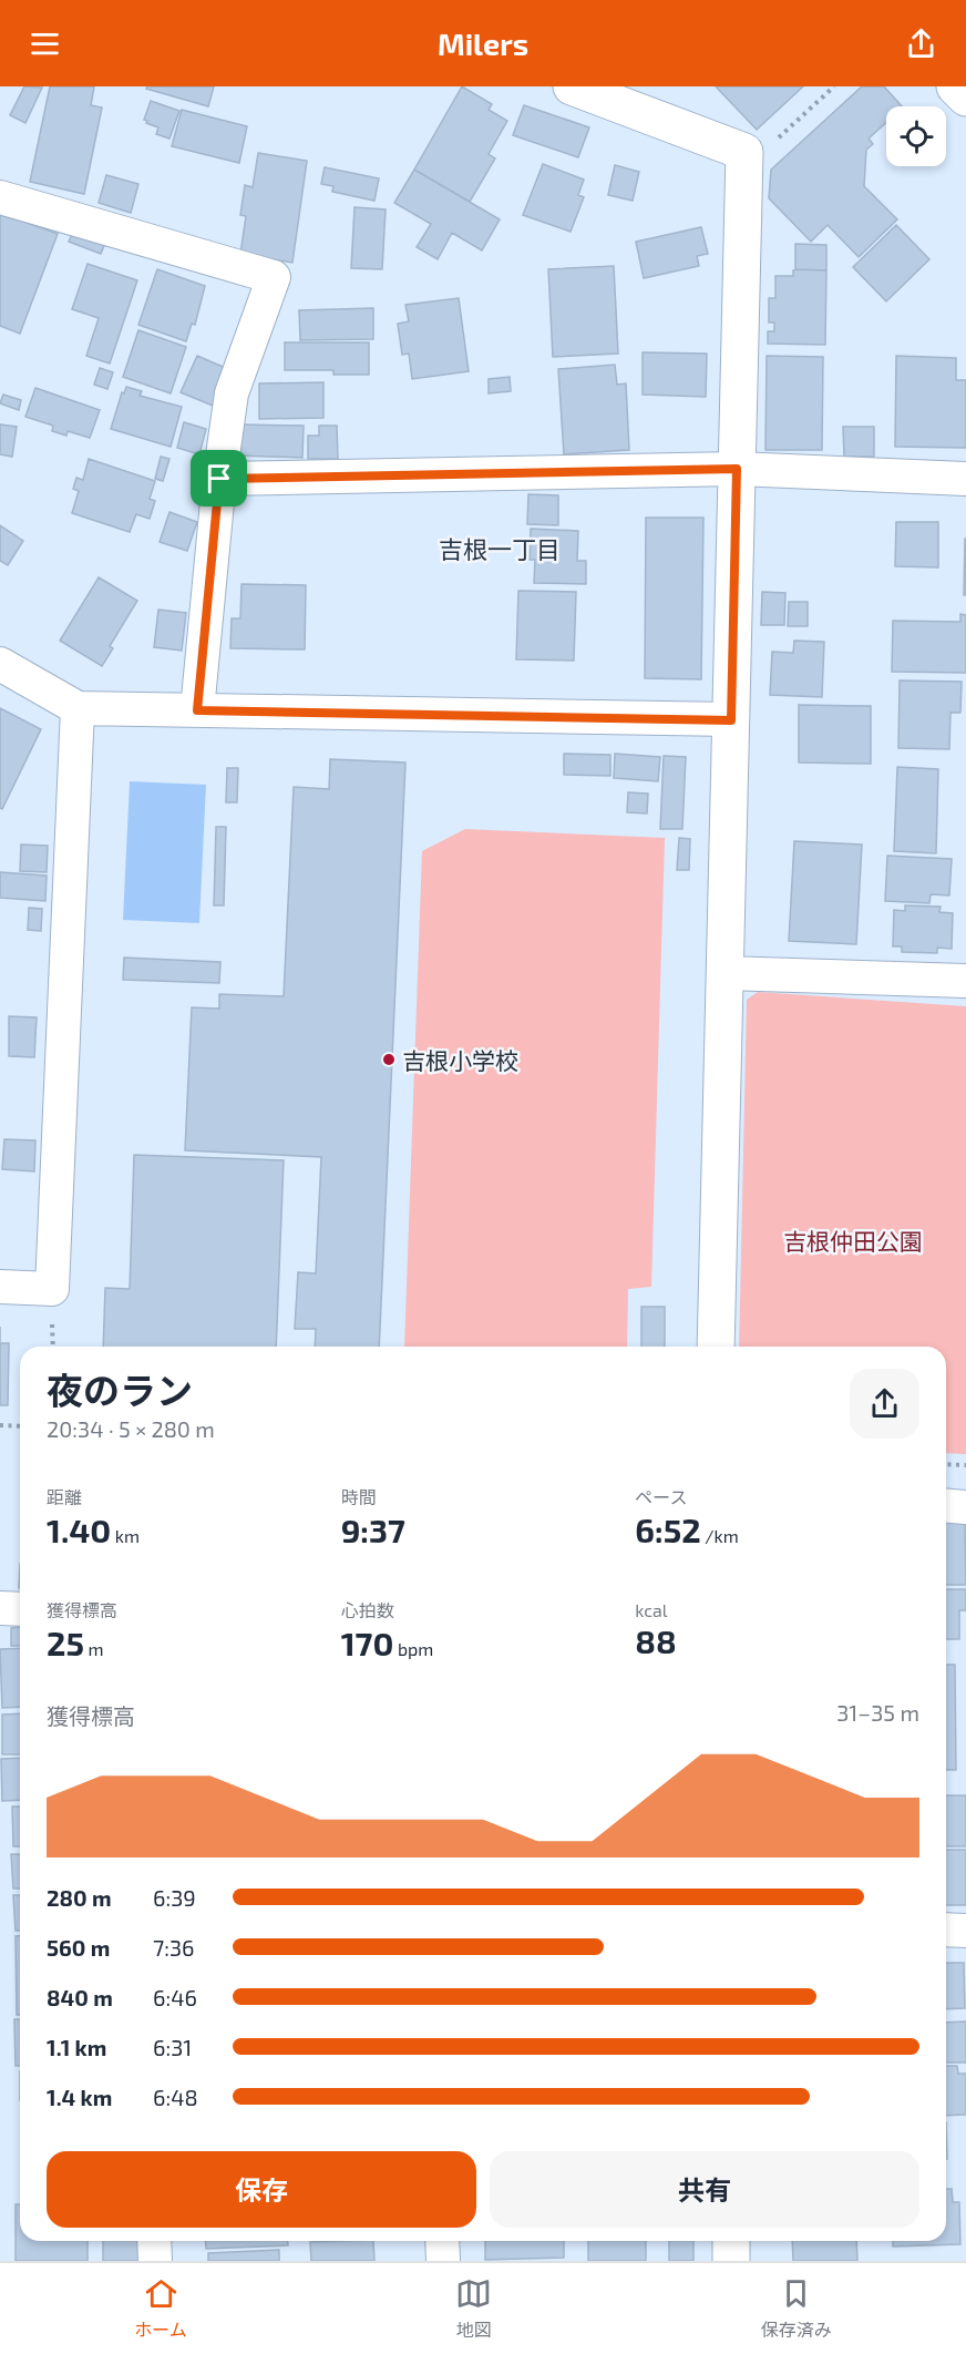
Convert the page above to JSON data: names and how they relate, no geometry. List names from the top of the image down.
{
  "districts": ["吉根一丁目"],
  "parks": ["吉根仲田公園"],
  "places": ["吉根小学校"],
  "page": {
    "header": "Milers",
    "heading": ["夜のラン", "20:34 · 5 × 280 m"],
    "stats": [
      ["距離", "1.40 km"],
      ["時間", "9:37"],
      ["ペース", "6:52 /km"],
      ["獲得標高", "25 m"],
      ["心拍数", "170 bpm"],
      ["kcal", "88"]
    ],
    "chart": ["獲得標高", "31–35 m"],
    "list": [
      {
        "name": "280 m",
        "note": "6:39"
      },
      {
        "name": "560 m",
        "note": "7:36"
      },
      {
        "name": "840 m",
        "note": "6:46"
      },
      {
        "name": "1.1 km",
        "note": "6:31"
      },
      {
        "name": "1.4 km",
        "note": "6:48"
      }
    ],
    "buttons": ["保存", "共有"],
    "tabs": ["ホーム", "地図", "保存済み"]
  }
}
